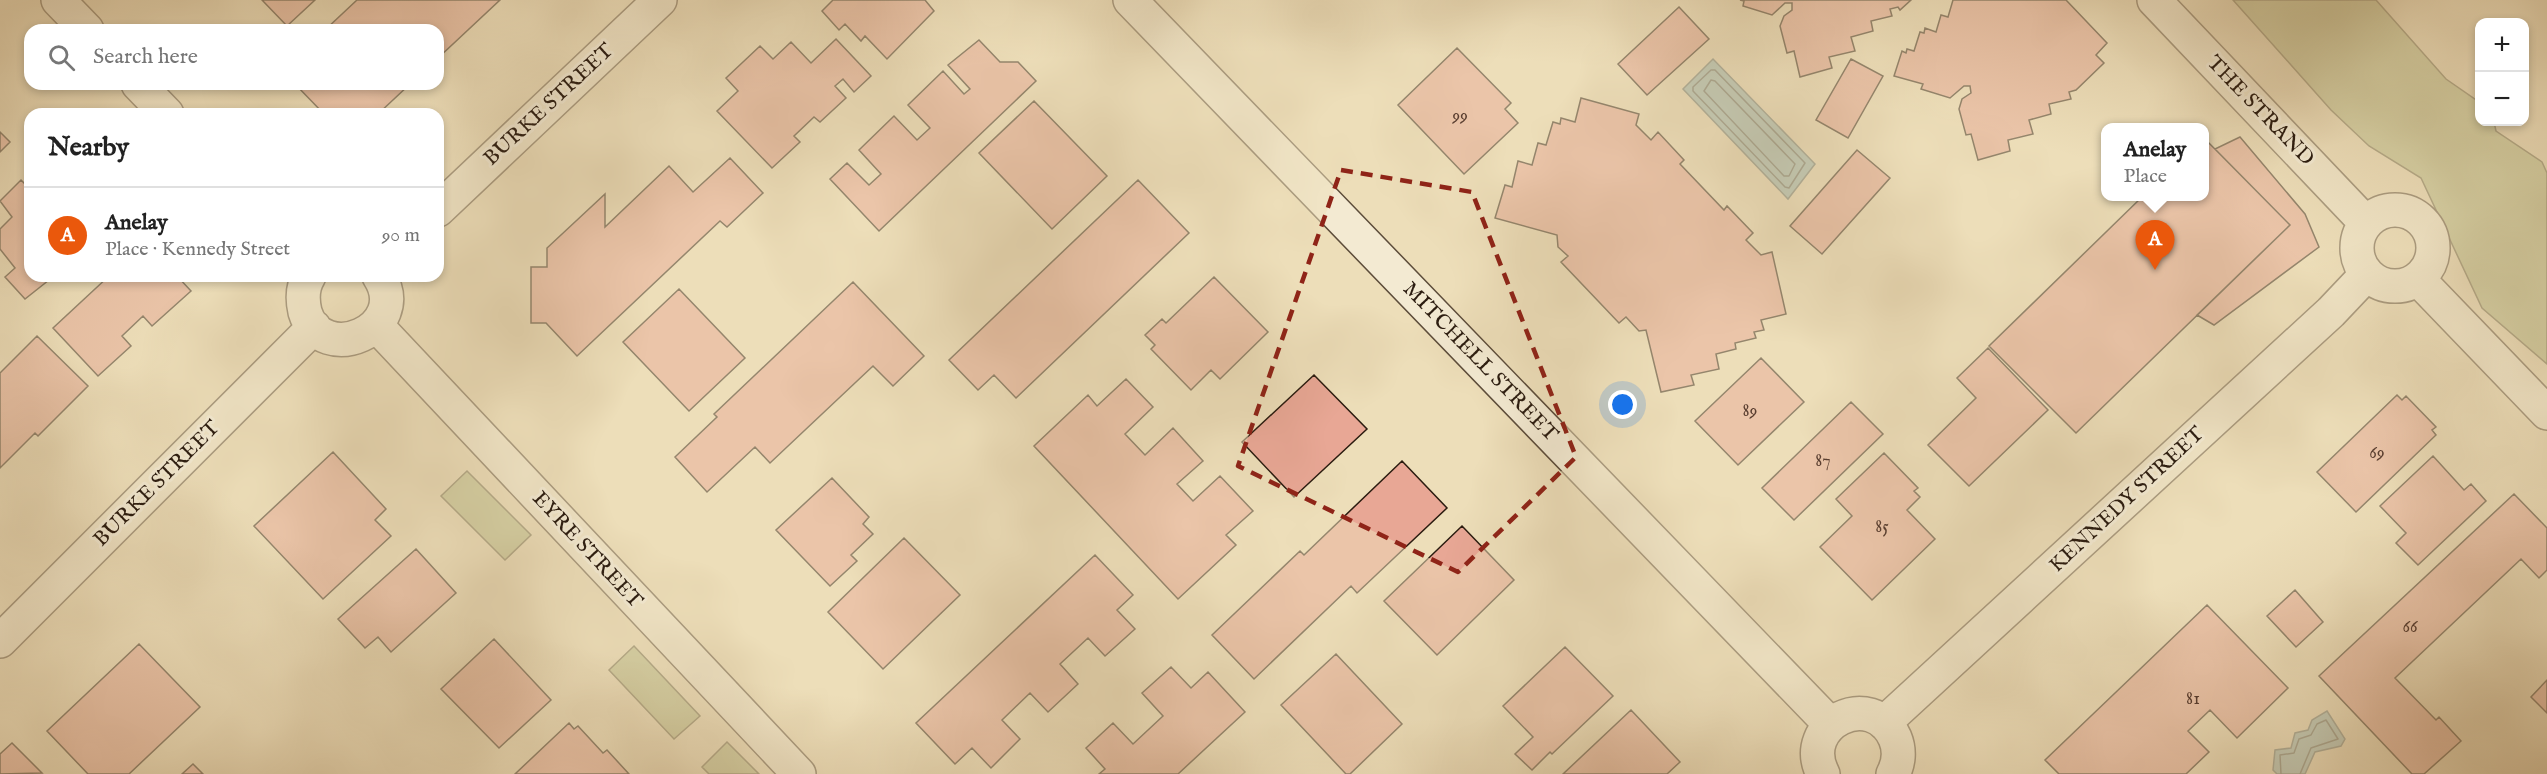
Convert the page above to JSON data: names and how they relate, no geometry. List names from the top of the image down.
{
  "streets": {
    "street": [
      "BURKE STREET",
      "THE STRAND",
      "MITCHELL STREET",
      "KENNEDY STREET",
      "EYRE STREET"
    ]
  },
  "crossings": [
    ["THE STRAND", "KENNEDY STREET"]
  ],
  "house_numbers": [
    "99",
    "89",
    "69",
    "87",
    "85",
    "66",
    "81"
  ],
  "page": {
    "map_buttons": ["+", "−"],
    "search": "Search here",
    "heading": "Nearby",
    "popup": ["Anelay", "Place"],
    "list": [
      {
        "mark": "A",
        "name": "Anelay",
        "note": "Place · Kennedy Street",
        "value": "90 m"
      }
    ],
    "pins": "A"
  }
}
